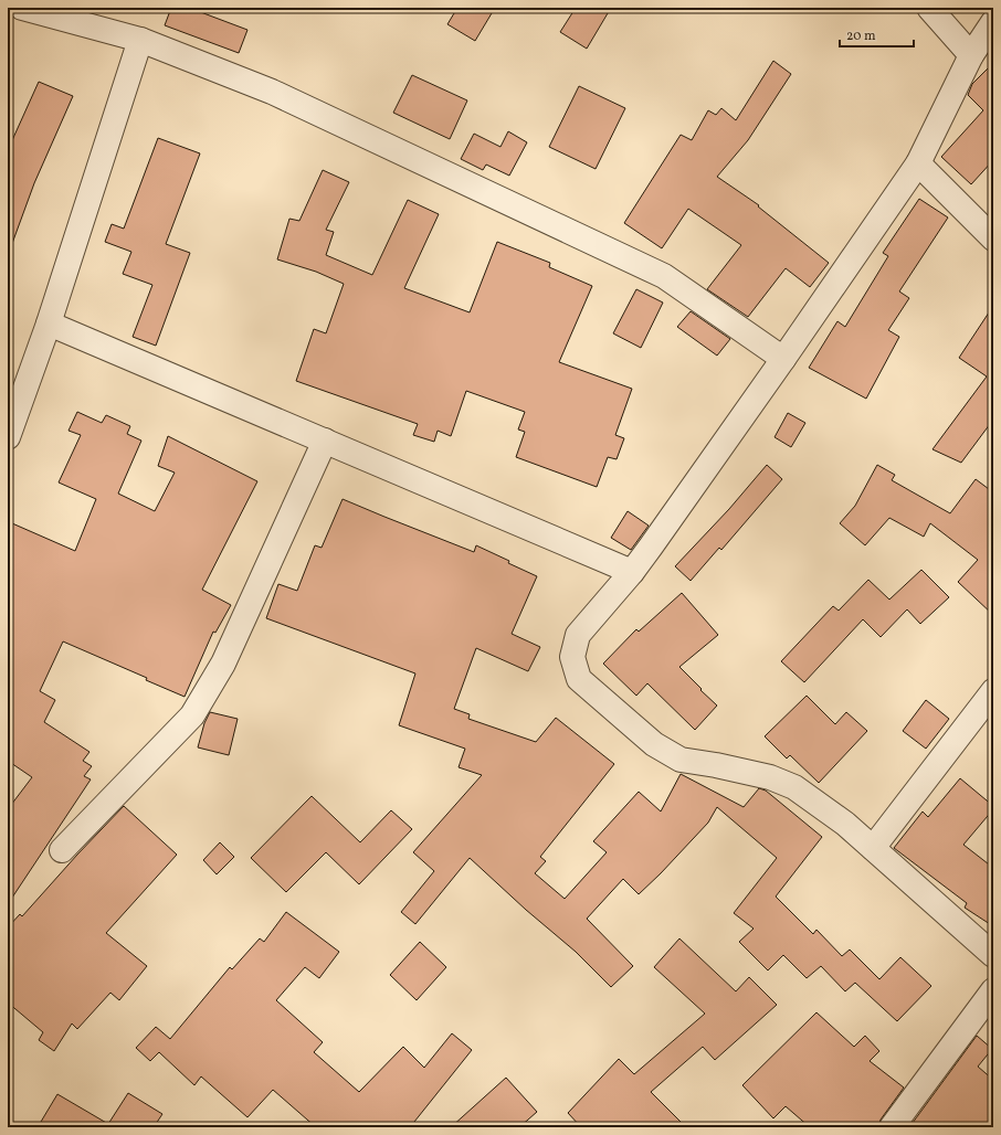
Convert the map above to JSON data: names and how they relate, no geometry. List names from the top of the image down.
{
  "scale_bar": "20 m"
}
